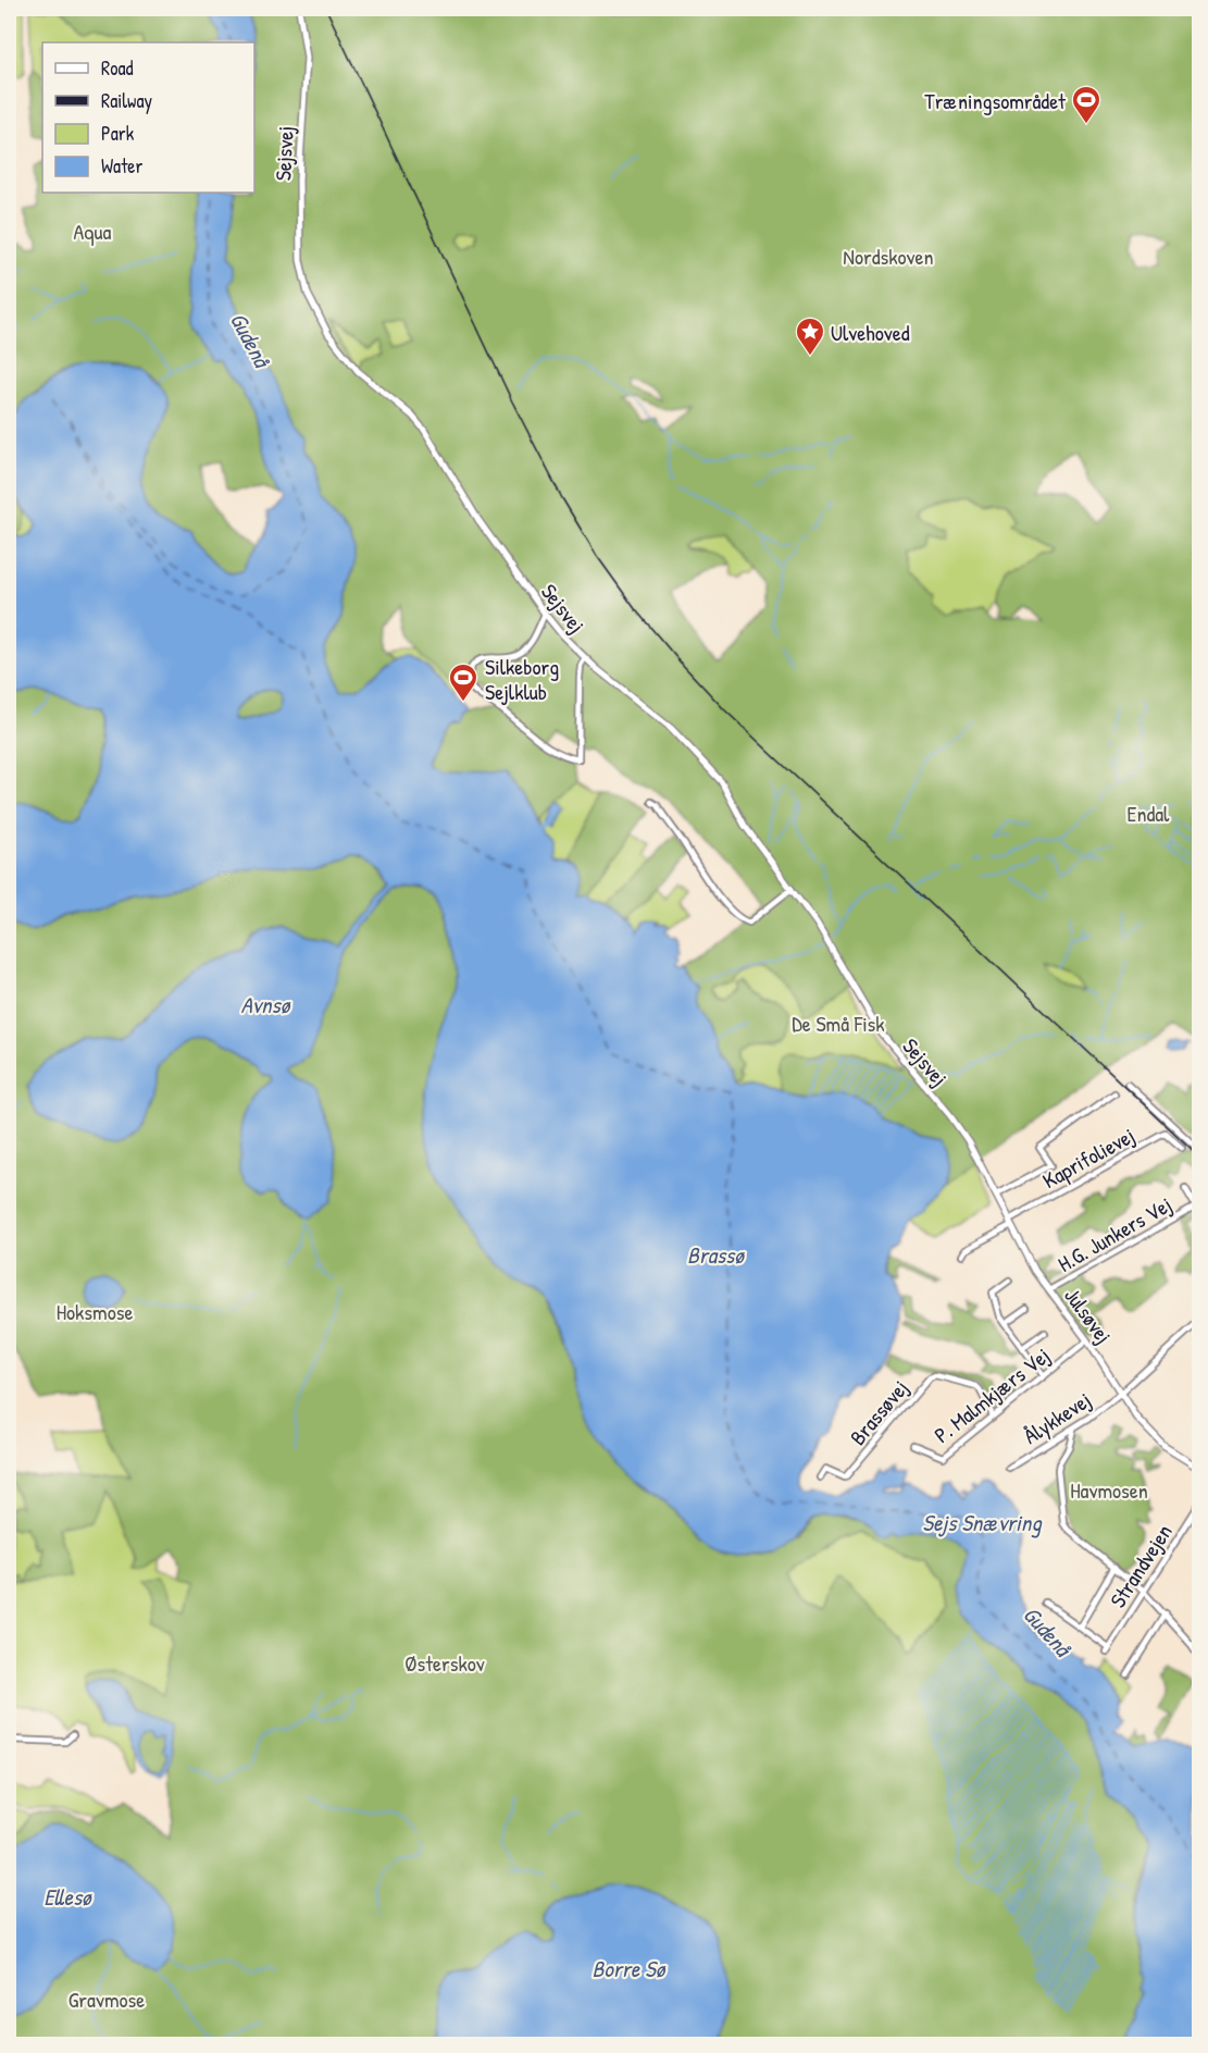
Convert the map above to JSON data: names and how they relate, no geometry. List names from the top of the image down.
{
  "streets": {
    "street": [
      "Sejsvej",
      "Kaprifolievej",
      "H.G. Junkers Vej",
      "Julsøvej",
      "P. Malmkjærs Vej",
      "Brassøvej",
      "Ålykkevej",
      "Strandvejen"
    ]
  },
  "crossings": [
    ["Sejsvej", "Julsøvej"],
    ["Kaprifolievej", "Julsøvej"],
    ["H.G. Junkers Vej", "Julsøvej"],
    ["Julsøvej", "P. Malmkjærs Vej"],
    ["Julsøvej", "Ålykkevej"],
    ["P. Malmkjærs Vej", "Brassøvej"]
  ],
  "water": [
    "Gudenå",
    "Avnsø",
    "Brassø",
    "Sejs Snævring",
    "Ellesø",
    "Borre Sø"
  ],
  "parks": [
    "Aqua",
    "Nordskoven",
    "Endal",
    "De Små Fisk",
    "Hoksmose",
    "Havmosen",
    "Østerskov",
    "Gravmose"
  ],
  "places": {
    "sports": ["Træningsområdet", "Silkeborg Sejlklub"],
    "place": ["Ulvehoved"]
  },
  "legend": [
    "Road",
    "Railway",
    "Park",
    "Water"
  ]
}
